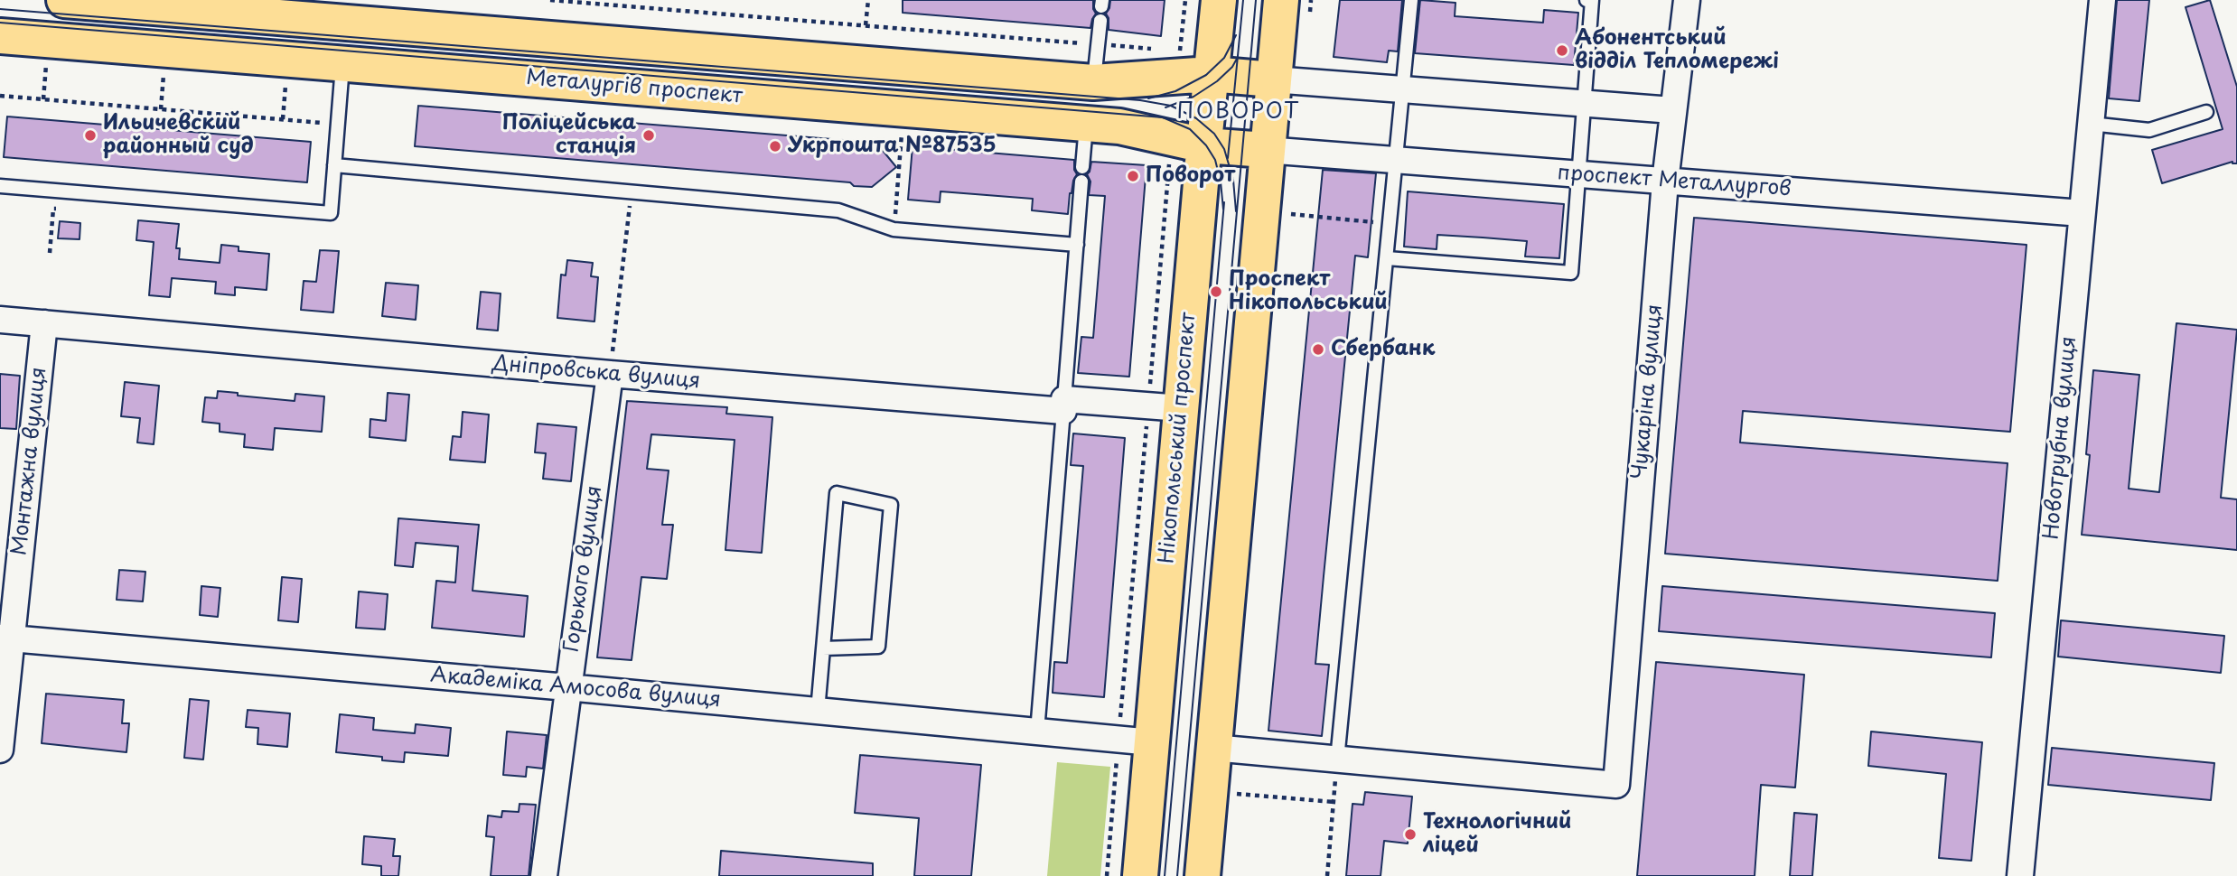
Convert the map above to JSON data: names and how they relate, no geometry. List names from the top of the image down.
{
  "streets": {
    "main road": ["Металургів проспект", "Нікопольський проспект"],
    "street": [
      "проспект Металлургов",
      "Дніпровська вулиця",
      "Чукаріна вулиця",
      "Новотрубна вулиця",
      "Монтажна вулиця",
      "Горького вулиця",
      "Академіка Амосова вулиця"
    ]
  },
  "crossings": [
    ["Металургів проспект", "проспект Металлургов"],
    ["Металургів проспект", "Нікопольський проспект"],
    ["проспект Металлургов", "Чукаріна вулиця"],
    ["проспект Металлургов", "Новотрубна вулиця"],
    ["Дніпровська вулиця", "Нікопольський проспект"],
    ["Дніпровська вулиця", "Монтажна вулиця"],
    ["Дніпровська вулиця", "Горького вулиця"],
    ["Нікопольський проспект", "Академіка Амосова вулиця"],
    ["Монтажна вулиця", "Академіка Амосова вулиця"],
    ["Горького вулиця", "Академіка Амосова вулиця"]
  ],
  "districts": ["ПОВОРОТ"],
  "places": [
    "Абонентський відділ Тепломережі",
    "Ильичевский районный суд",
    "Поліцейська станція",
    "Укрпошта №87535",
    "Поворот",
    "Проспект Нікопольський",
    "Сбербанк",
    "Технологічний ліцей"
  ]
}
